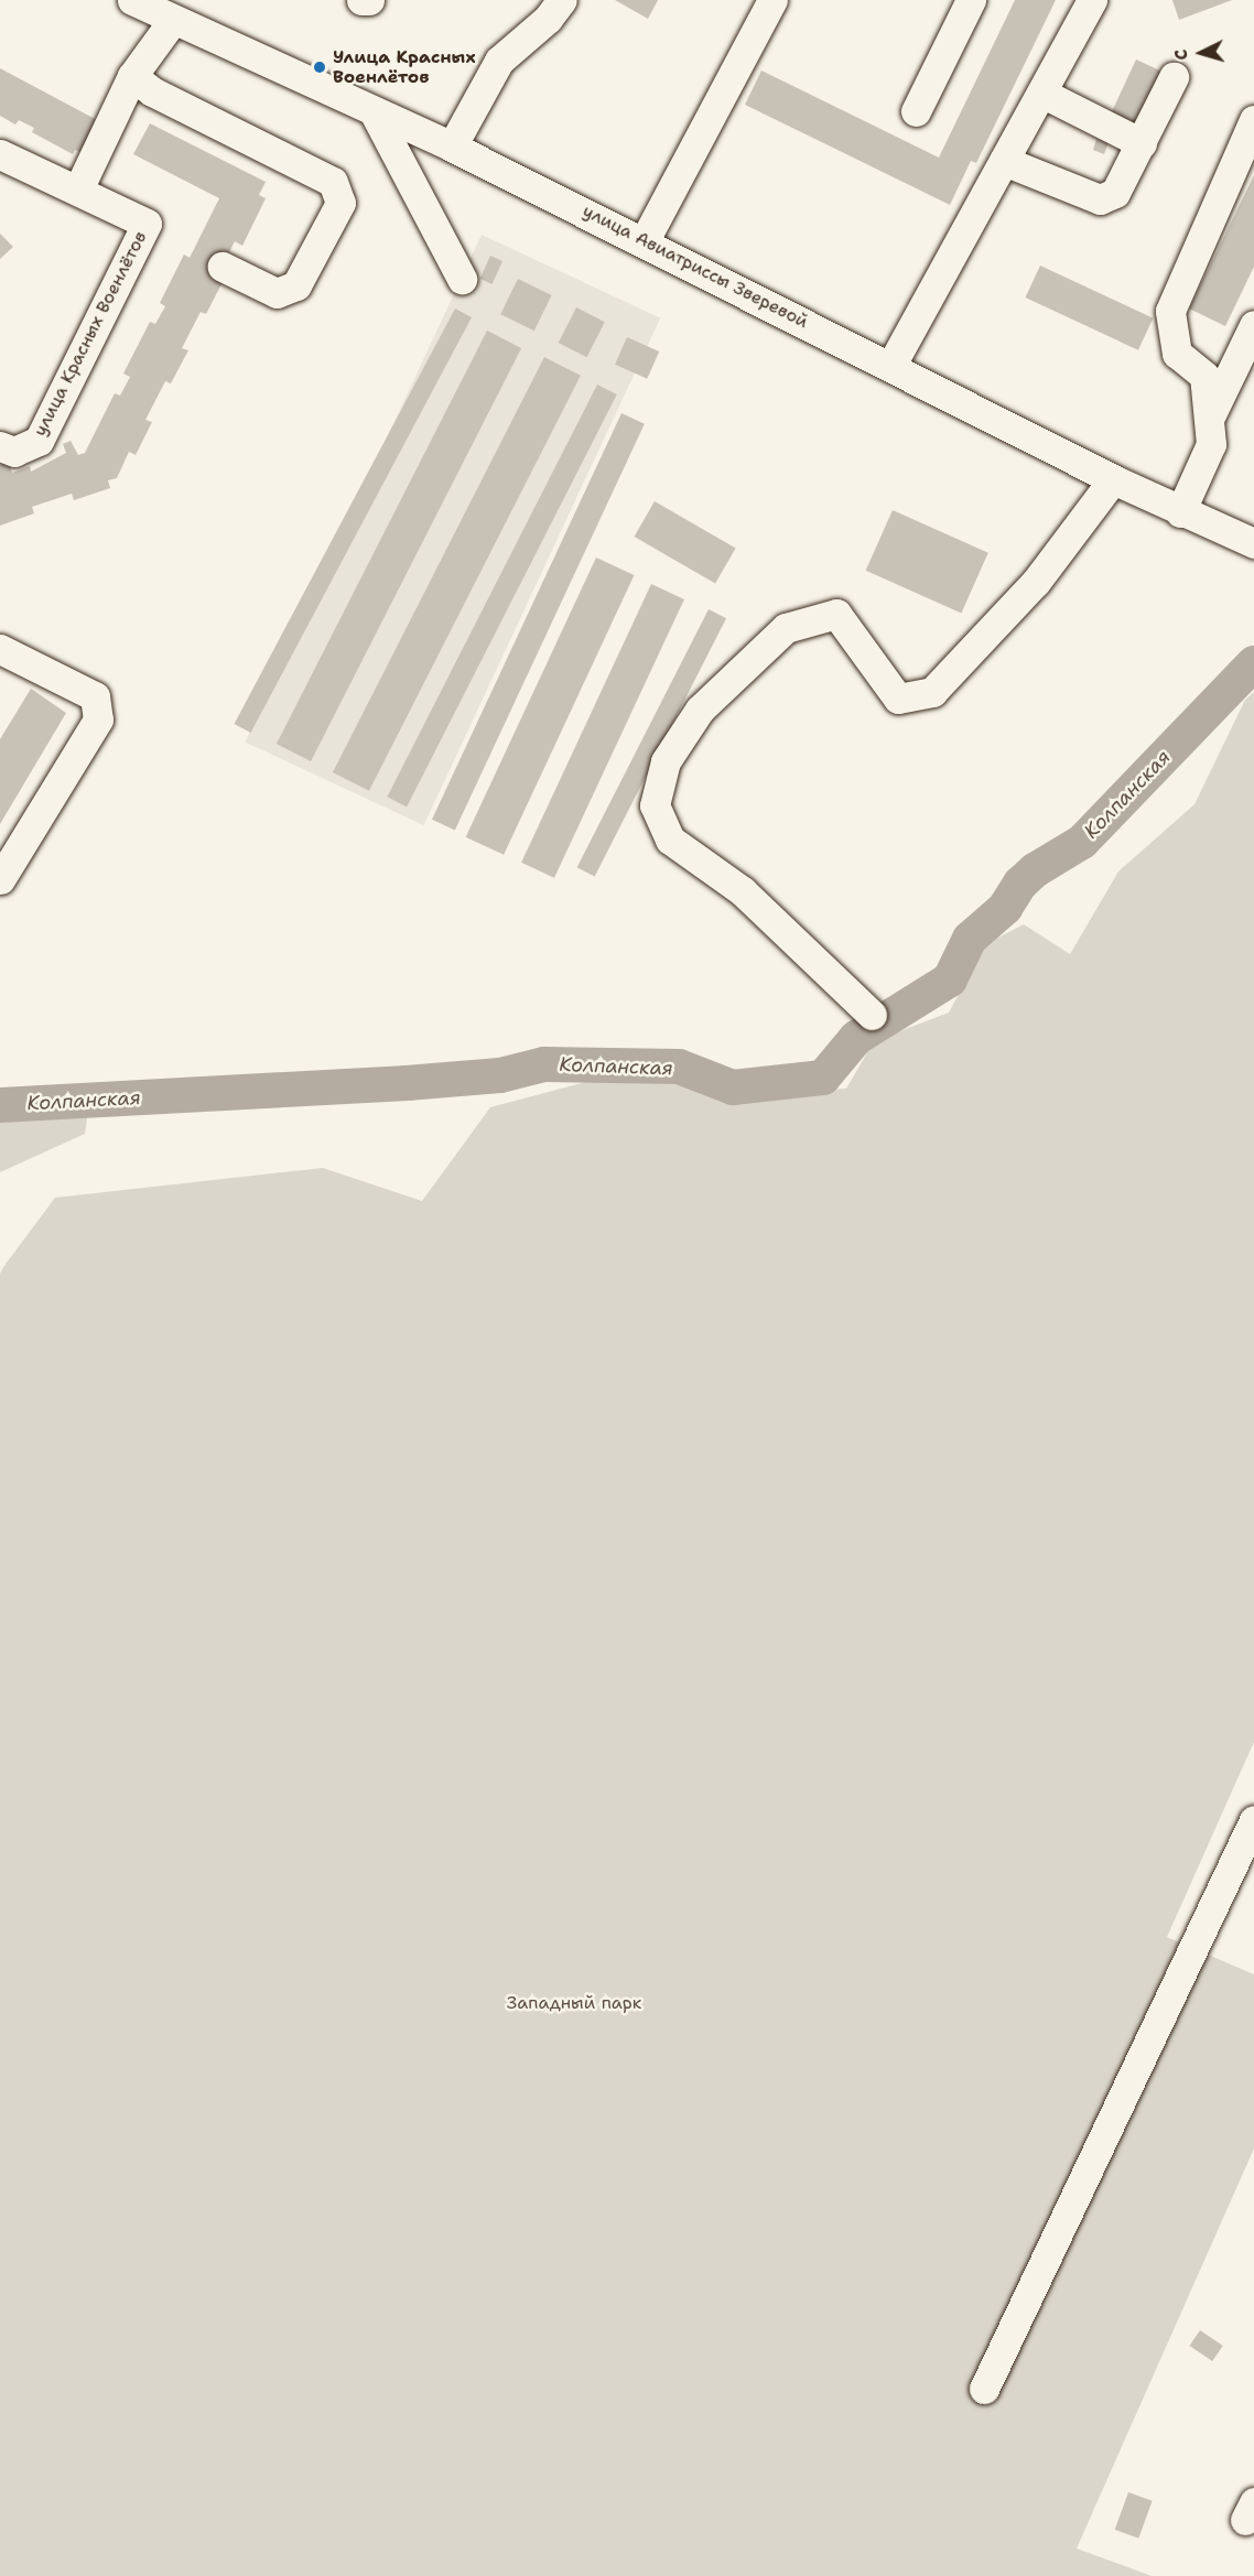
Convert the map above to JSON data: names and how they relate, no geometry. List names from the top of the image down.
{
  "streets": {
    "street": ["улица Авиатриссы Зверевой", "улица Красных Военлётов"]
  },
  "water": ["Колпанская"],
  "parks": ["Западный парк"],
  "places": ["Улица Красных Военлётов"],
  "north": "left"
}
